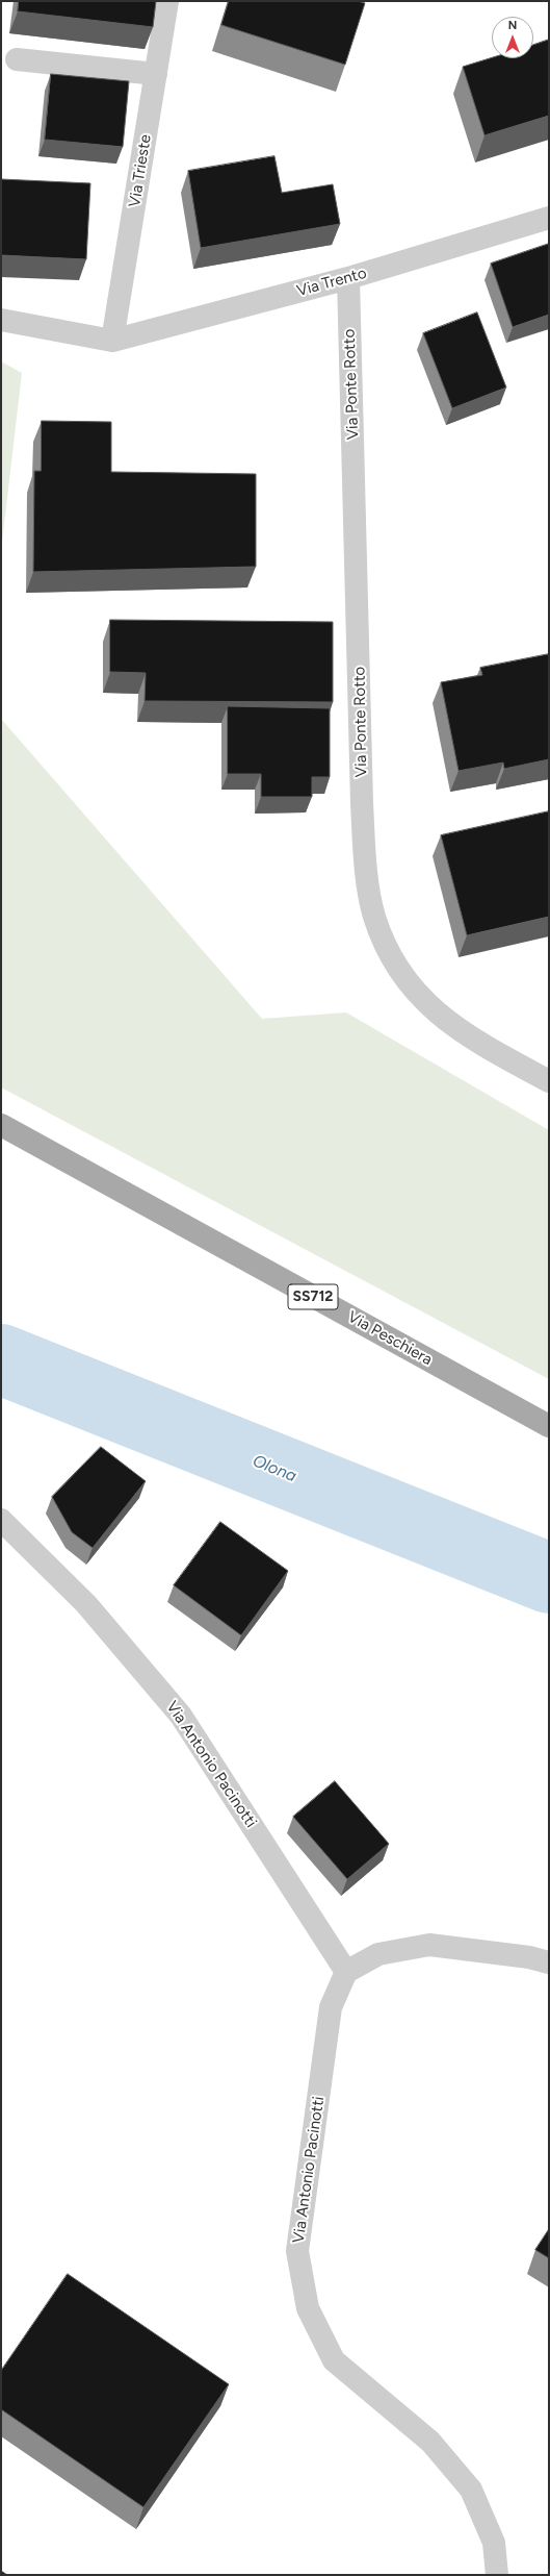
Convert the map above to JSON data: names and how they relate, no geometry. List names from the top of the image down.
{
  "streets": {
    "main road": ["SS712", "Via Peschiera"],
    "street": [
      "Via Trieste",
      "Via Trento",
      "Via Ponte Rotto",
      "Via Antonio Pacinotti"
    ]
  },
  "crossings": [
    ["Via Trieste", "Via Trento"],
    ["Via Trento", "Via Ponte Rotto"]
  ],
  "water": ["Olona"],
  "north": "top"
}
